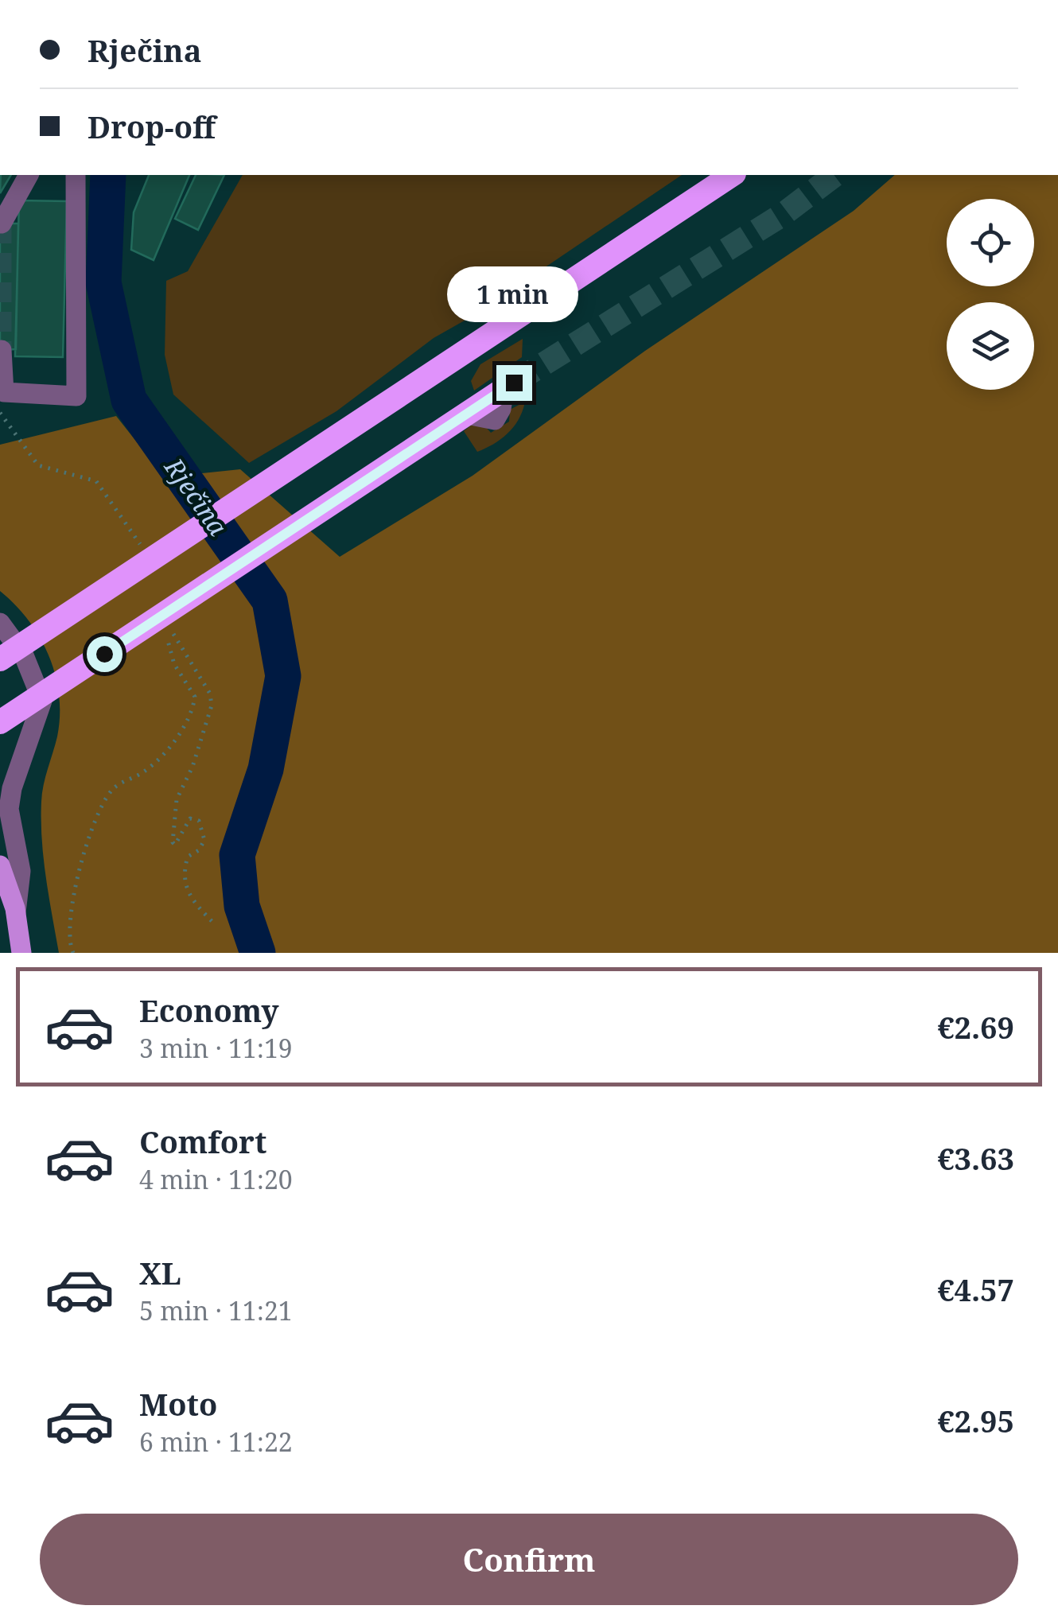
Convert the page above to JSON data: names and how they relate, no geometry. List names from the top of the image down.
{
  "water": ["Rječina"],
  "page": {
    "banner": ["Rječina", "Drop-off"],
    "bubble": "1 min",
    "list": [
      {
        "name": "Economy",
        "note": "3 min · 11:19",
        "value": "€2.69"
      },
      {
        "name": "Comfort",
        "note": "4 min · 11:20",
        "value": "€3.63"
      },
      {
        "name": "XL",
        "note": "5 min · 11:21",
        "value": "€4.57"
      },
      {
        "name": "Moto",
        "note": "6 min · 11:22",
        "value": "€2.95"
      }
    ],
    "buttons": "Confirm"
  }
}
